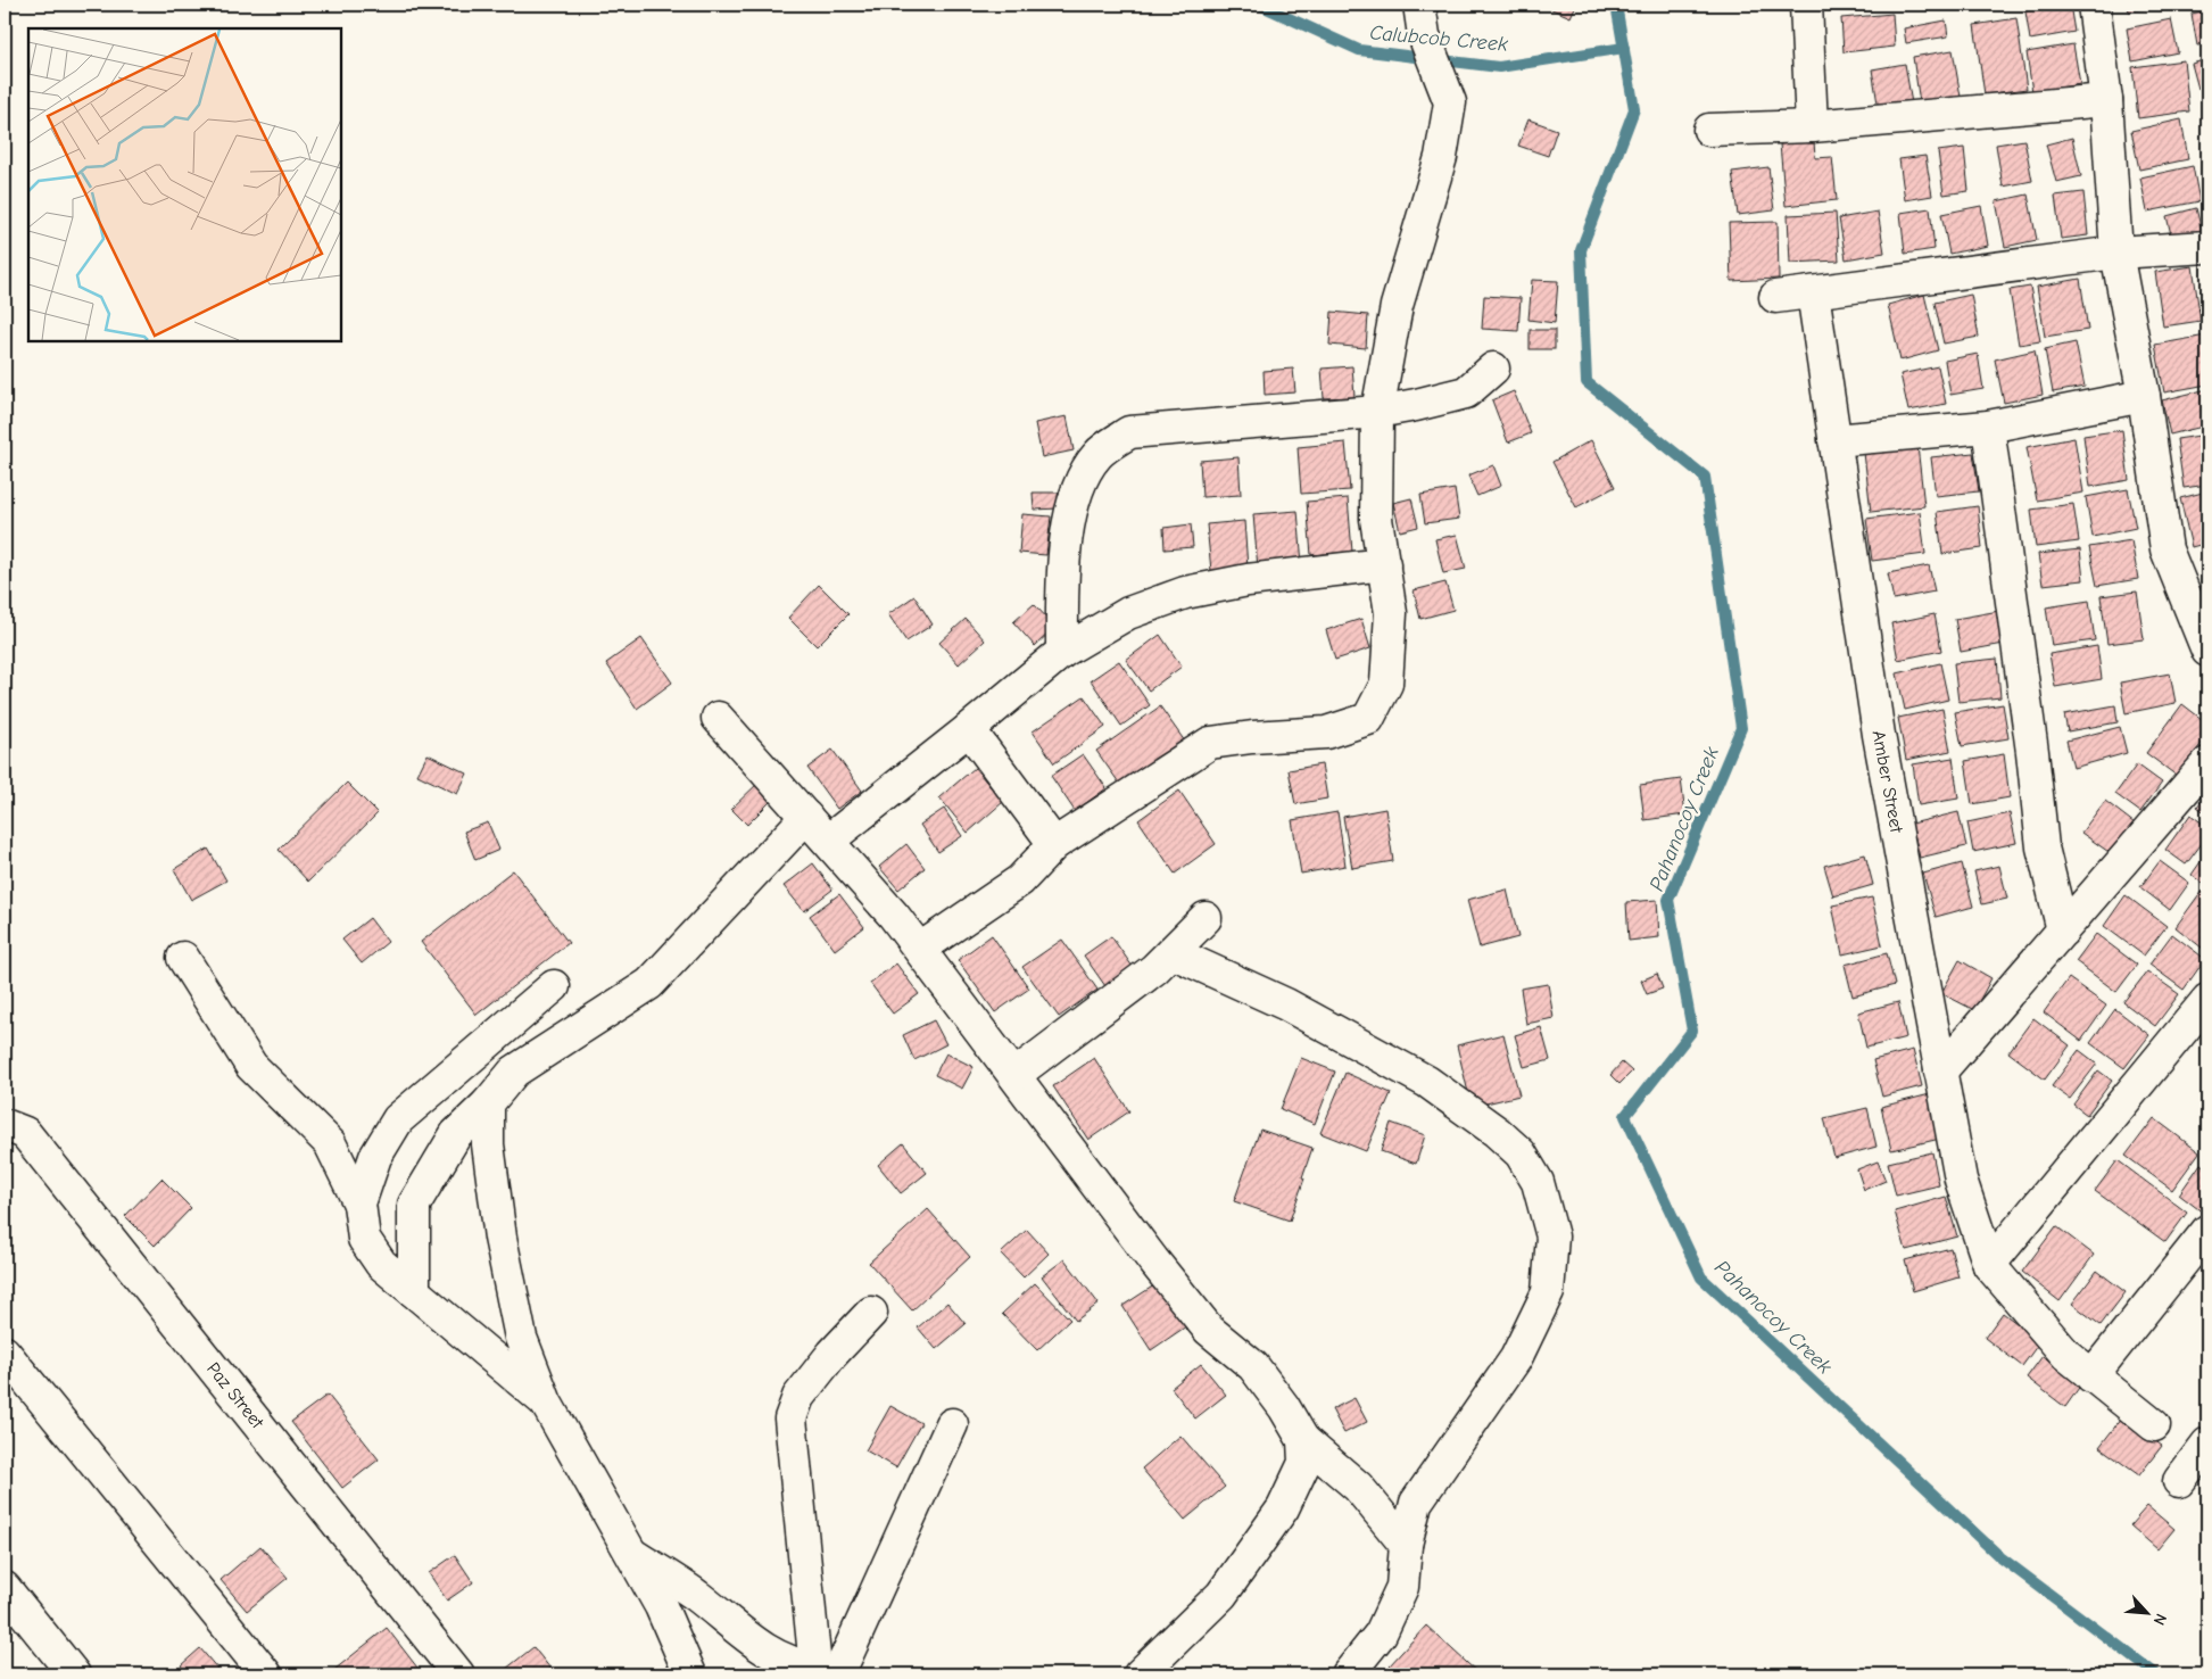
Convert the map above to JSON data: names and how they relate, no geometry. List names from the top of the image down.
{
  "streets": {
    "street": ["Amber Street", "Paz Street"]
  },
  "water": ["Calubcob Creek", "Pahanocoy Creek"],
  "north": "bottom right"
}
